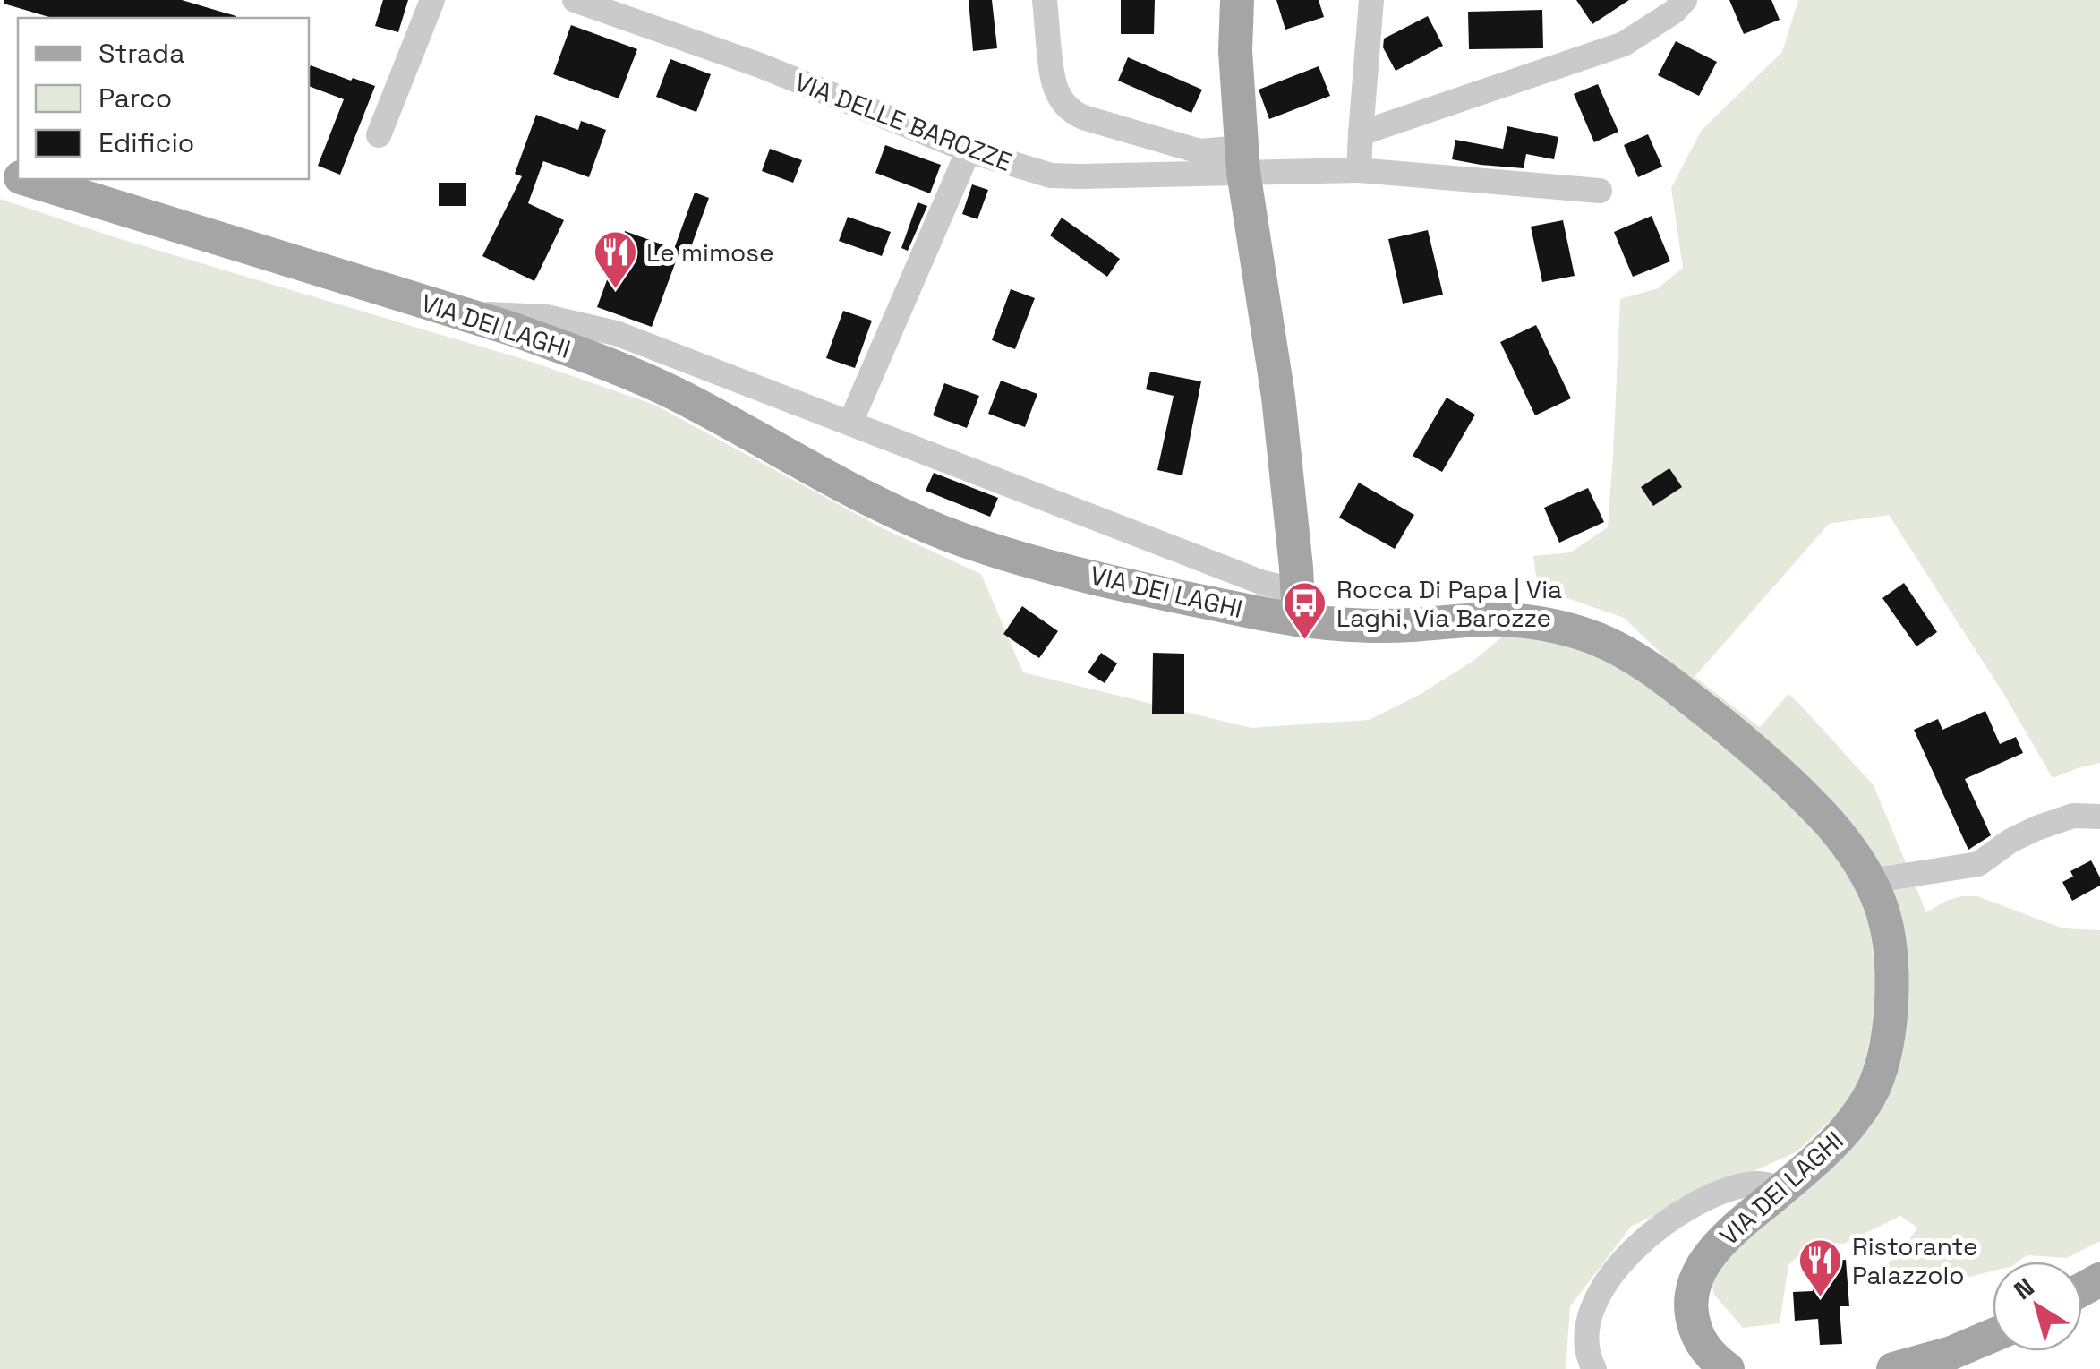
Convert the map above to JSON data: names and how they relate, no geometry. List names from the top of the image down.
{
  "streets": {
    "main road": ["VIA DEI LAGHI"],
    "street": ["VIA DELLE BAROZZE"]
  },
  "places": {
    "restaurant": ["Le mimose", "Ristorante Palazzolo"],
    "bus stop": ["Rocca Di Papa | Via Laghi, Via Barozze"]
  },
  "legend": ["Strada", "Parco", "Edificio"],
  "north": "top left"
}
